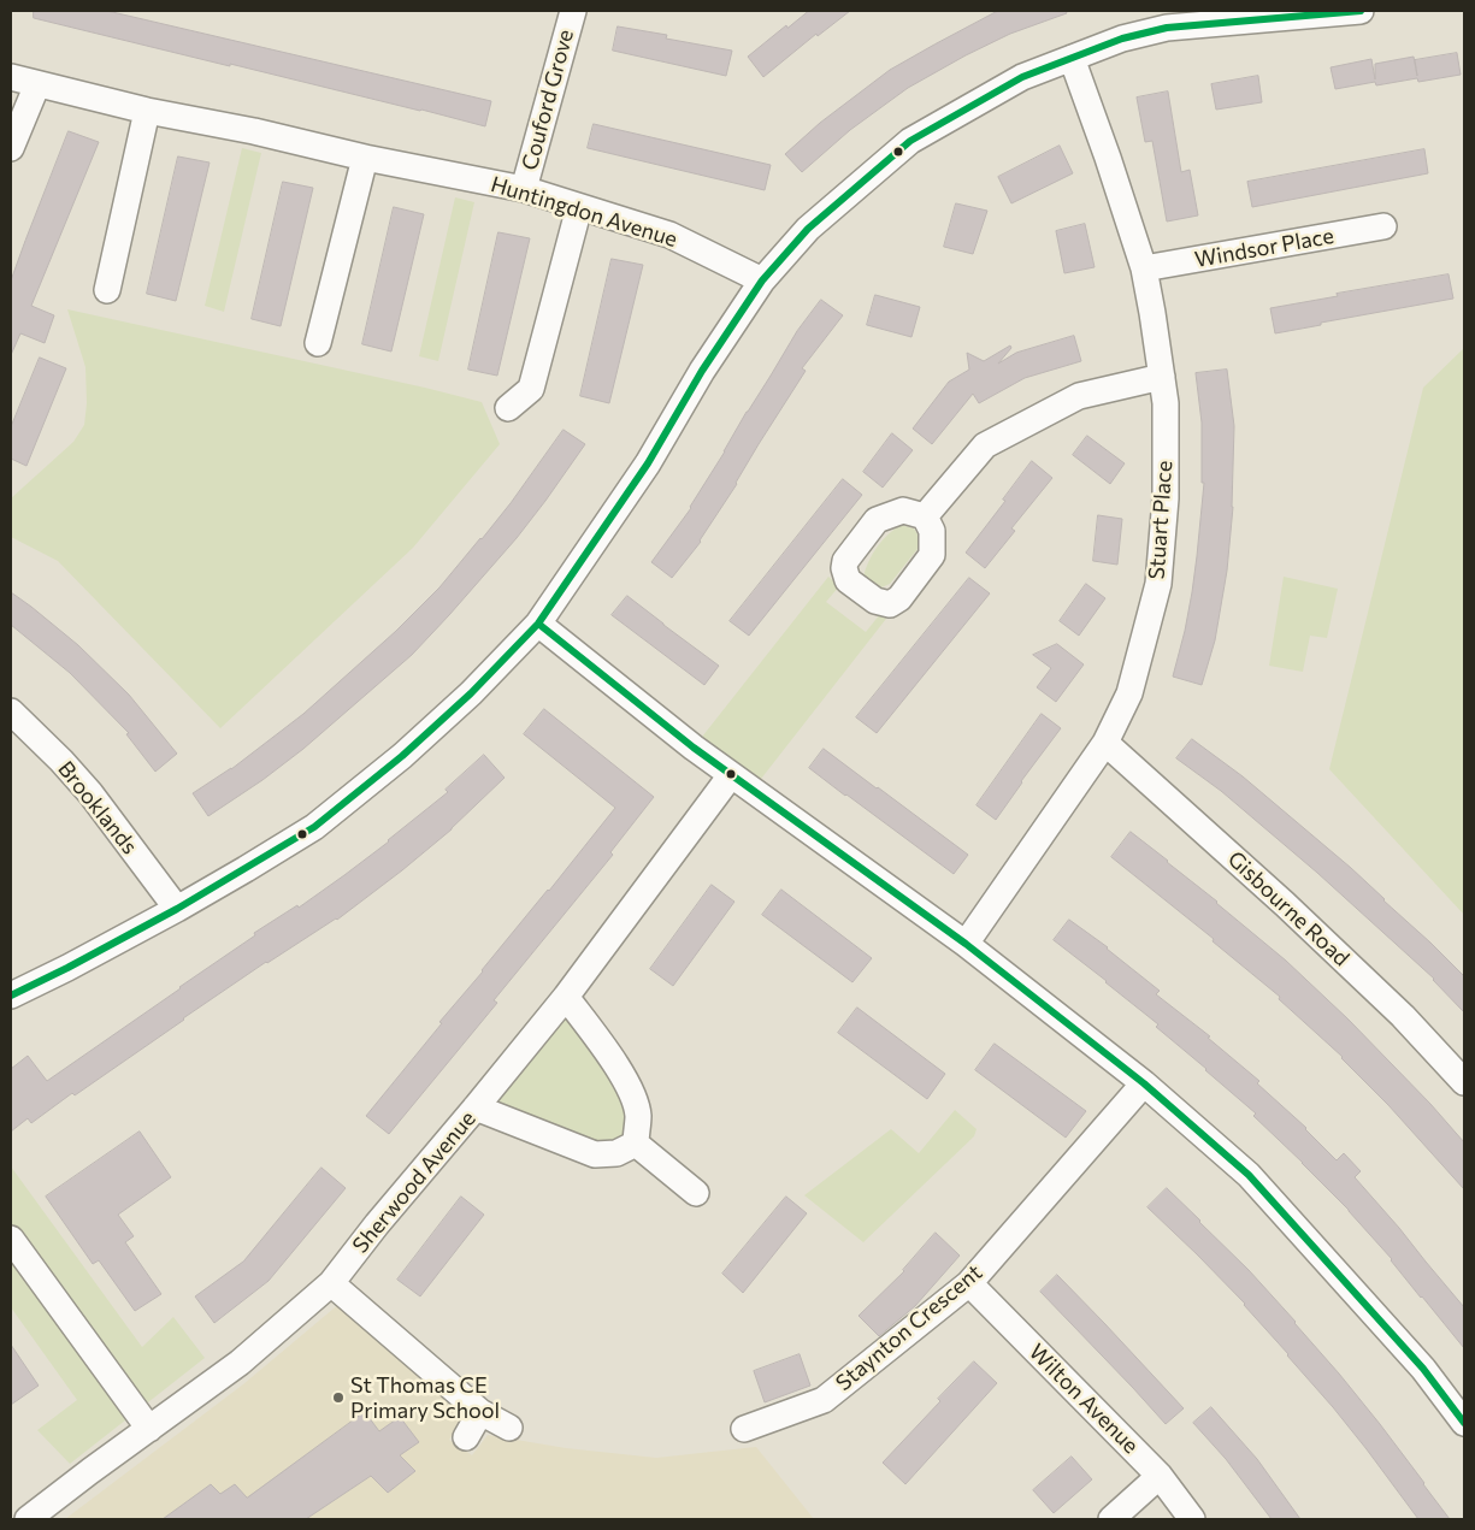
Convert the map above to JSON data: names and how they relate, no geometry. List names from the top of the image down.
{
  "streets": {
    "street": [
      "Couford Grove",
      "Huntingdon Avenue",
      "Windsor Place",
      "Stuart Place",
      "Brooklands",
      "Gisbourne Road",
      "Sherwood Avenue",
      "Staynton Crescent",
      "Wilton Avenue"
    ]
  },
  "crossings": [
    ["Couford Grove", "Huntingdon Avenue"],
    ["Windsor Place", "Stuart Place"],
    ["Stuart Place", "Gisbourne Road"],
    ["Staynton Crescent", "Wilton Avenue"]
  ],
  "places": ["St Thomas CE Primary School"]
}
